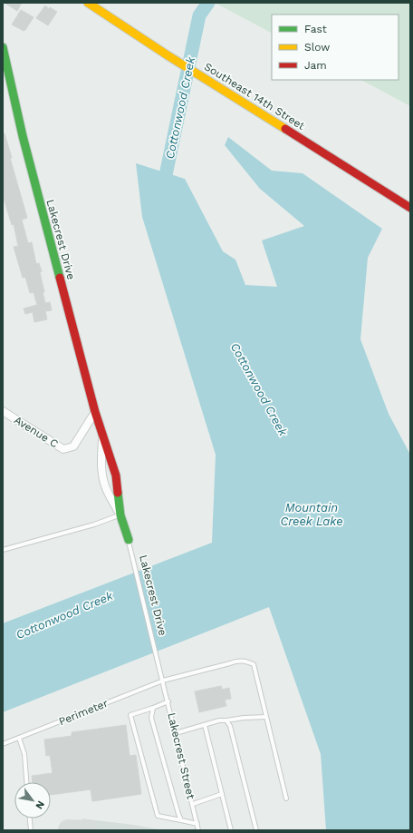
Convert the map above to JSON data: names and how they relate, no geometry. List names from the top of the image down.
{
  "streets": {
    "street": ["Southeast 14th Street", "Lakecrest Drive", "Avenue C"],
    "lane": ["Perimeter", "Lakecrest Street"]
  },
  "crossings": [
    ["Lakecrest Drive", "Avenue C"],
    ["Lakecrest Drive", "Perimeter"],
    ["Lakecrest Drive", "Lakecrest Street"],
    ["Perimeter", "Lakecrest Street"]
  ],
  "water": ["Cottonwood Creek", "Mountain Creek Lake"],
  "legend": ["Fast", "Slow", "Jam"],
  "north": "bottom right"
}
